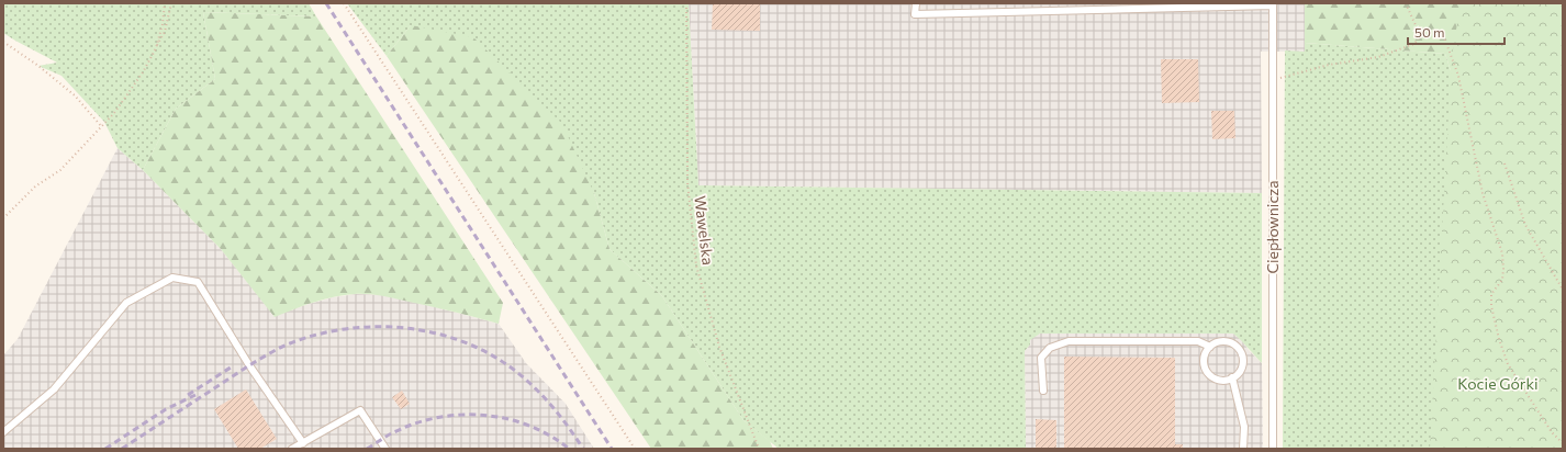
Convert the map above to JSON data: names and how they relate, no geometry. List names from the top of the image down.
{
  "streets": {
    "lane": ["Ciepłownicza"],
    "path": ["Wawelska"]
  },
  "parks": ["Kocie Górki"],
  "scale_bar": "50 m"
}
